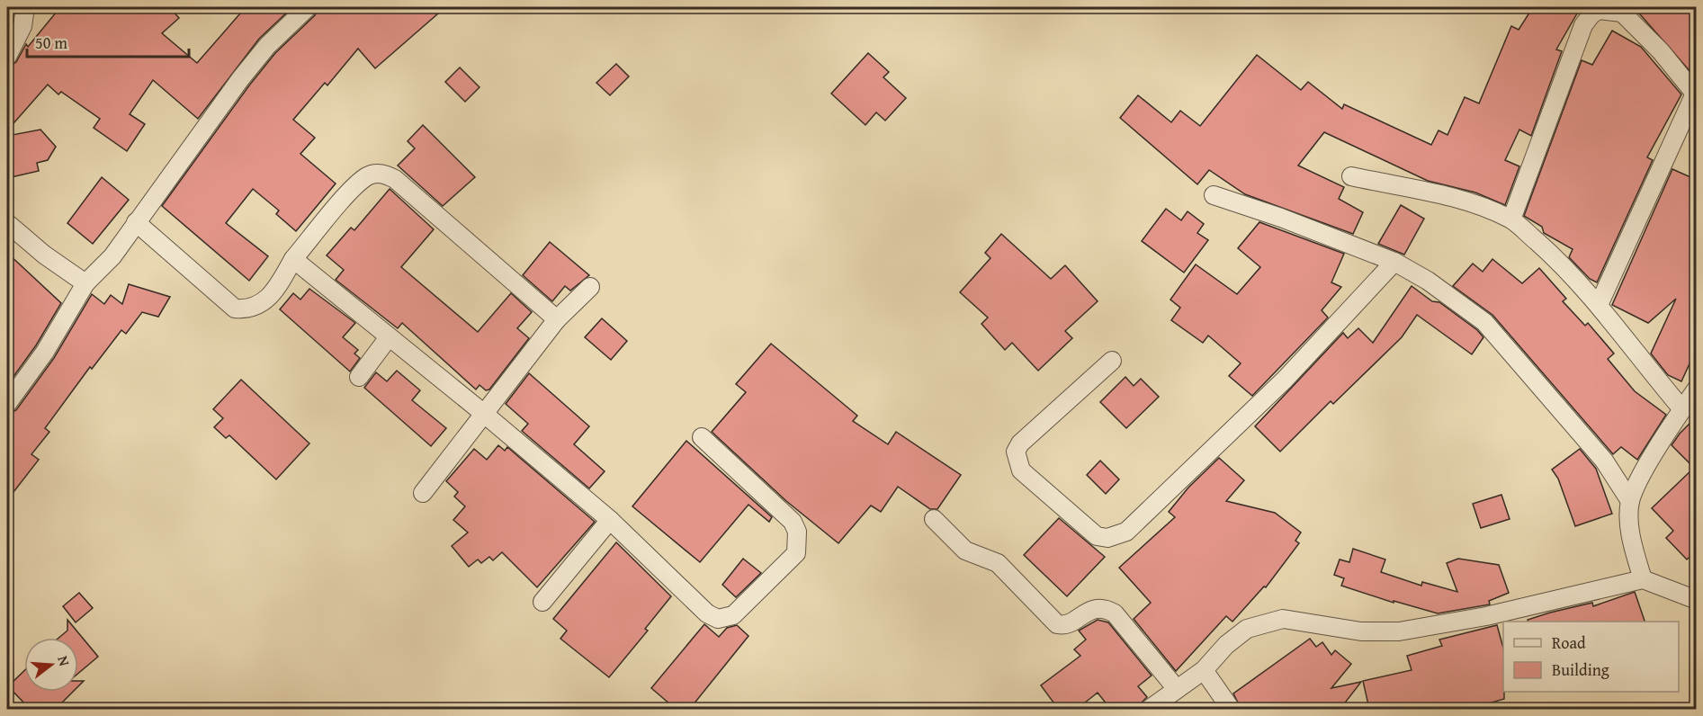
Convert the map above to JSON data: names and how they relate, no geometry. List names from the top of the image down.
{
  "legend": ["Road", "Building"],
  "scale_bar": "50 m",
  "north": "right"
}
